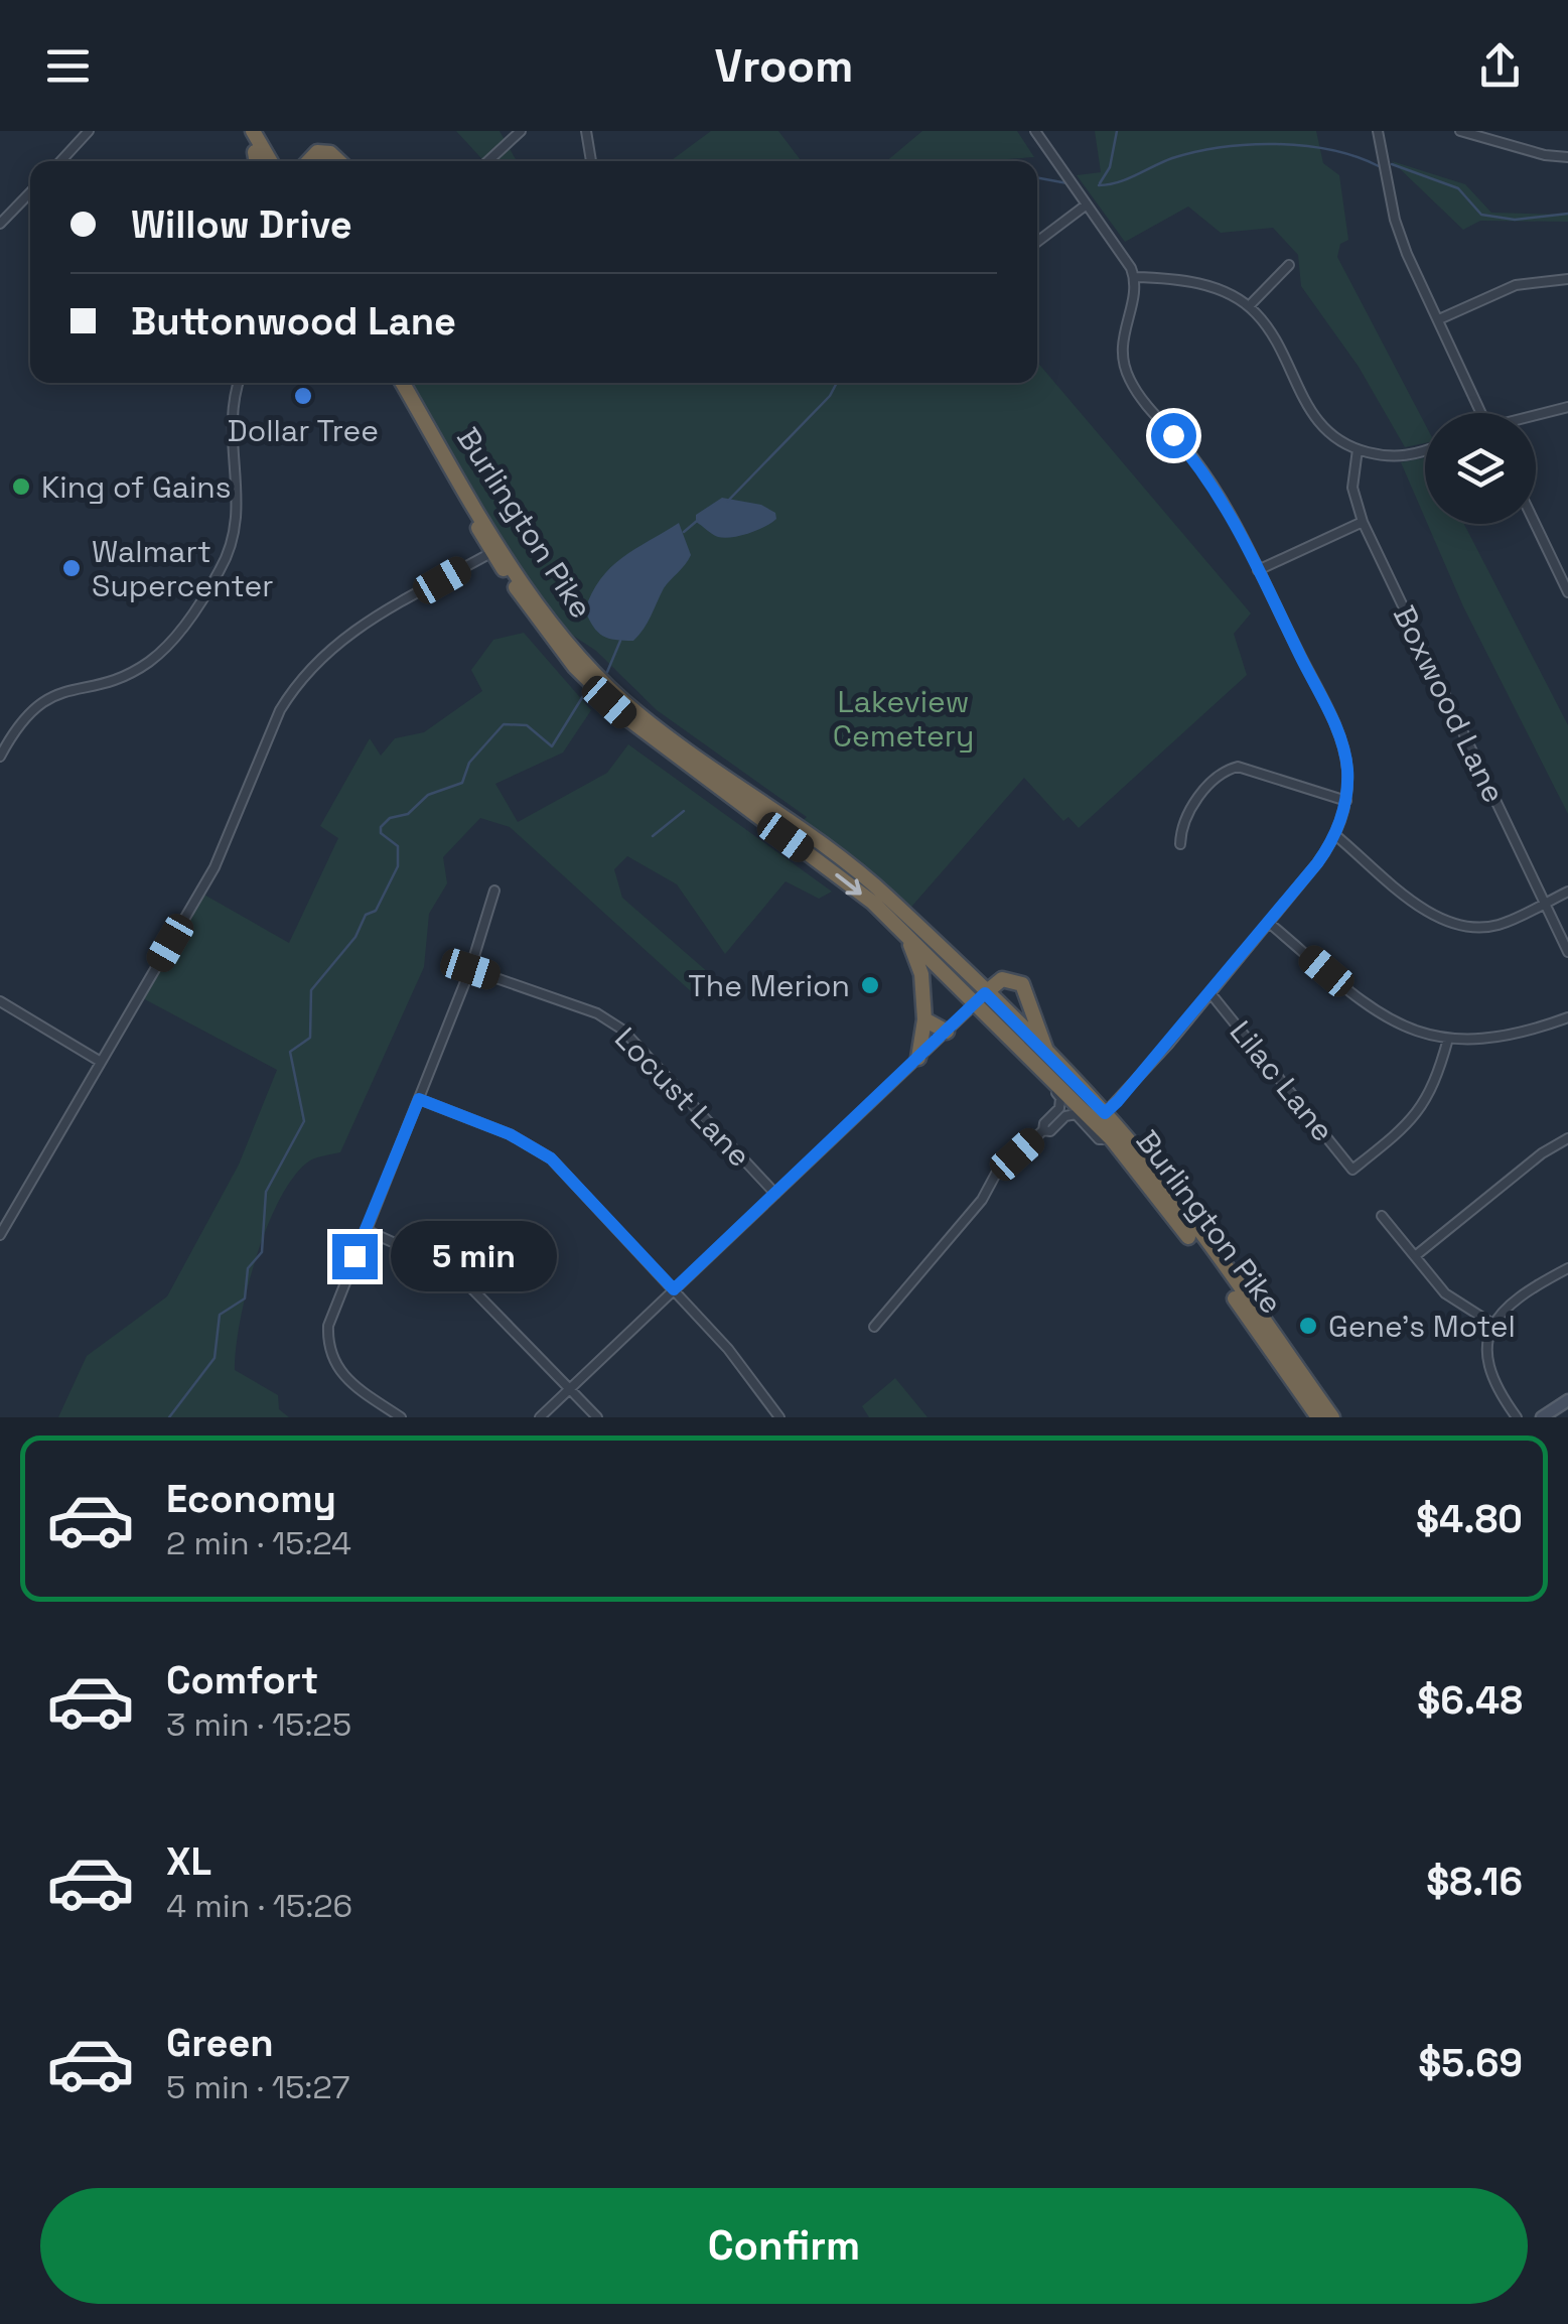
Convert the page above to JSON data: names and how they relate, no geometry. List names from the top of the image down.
{
  "streets": {
    "highway": ["Burlington Pike"],
    "street": ["Boxwood Lane", "Lilac Lane", "Locust Lane"]
  },
  "parks": ["Lakeview Cemetery"],
  "places": [
    "Dollar Tree",
    "King of Gains",
    "Walmart Supercenter",
    "The Merion",
    "Gene's Motel"
  ],
  "page": {
    "header": "Vroom",
    "banner": ["Willow Drive", "Buttonwood Lane"],
    "bubble": "5 min",
    "list": [
      {
        "name": "Economy",
        "note": "2 min · 15:24",
        "value": "$4.80"
      },
      {
        "name": "Comfort",
        "note": "3 min · 15:25",
        "value": "$6.48"
      },
      {
        "name": "XL",
        "note": "4 min · 15:26",
        "value": "$8.16"
      },
      {
        "name": "Green",
        "note": "5 min · 15:27",
        "value": "$5.69"
      }
    ],
    "buttons": "Confirm"
  }
}
